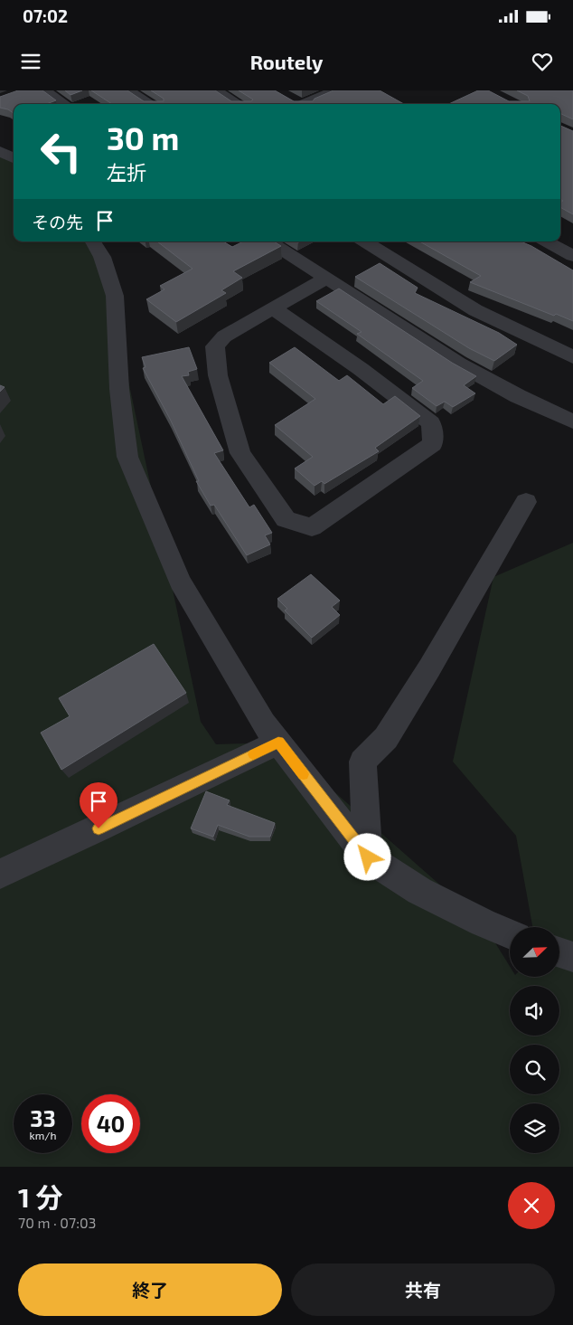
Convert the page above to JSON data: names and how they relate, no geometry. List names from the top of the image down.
{
  "north": "top right",
  "page": {
    "status": "07:02",
    "header": "Routely",
    "turn": ["30 m", "左折"],
    "then": "その先",
    "speed": "33 km/h",
    "limit": "40",
    "heading": ["1 分", "70 m · 07:03"],
    "buttons": ["終了", "共有"]
  }
}
